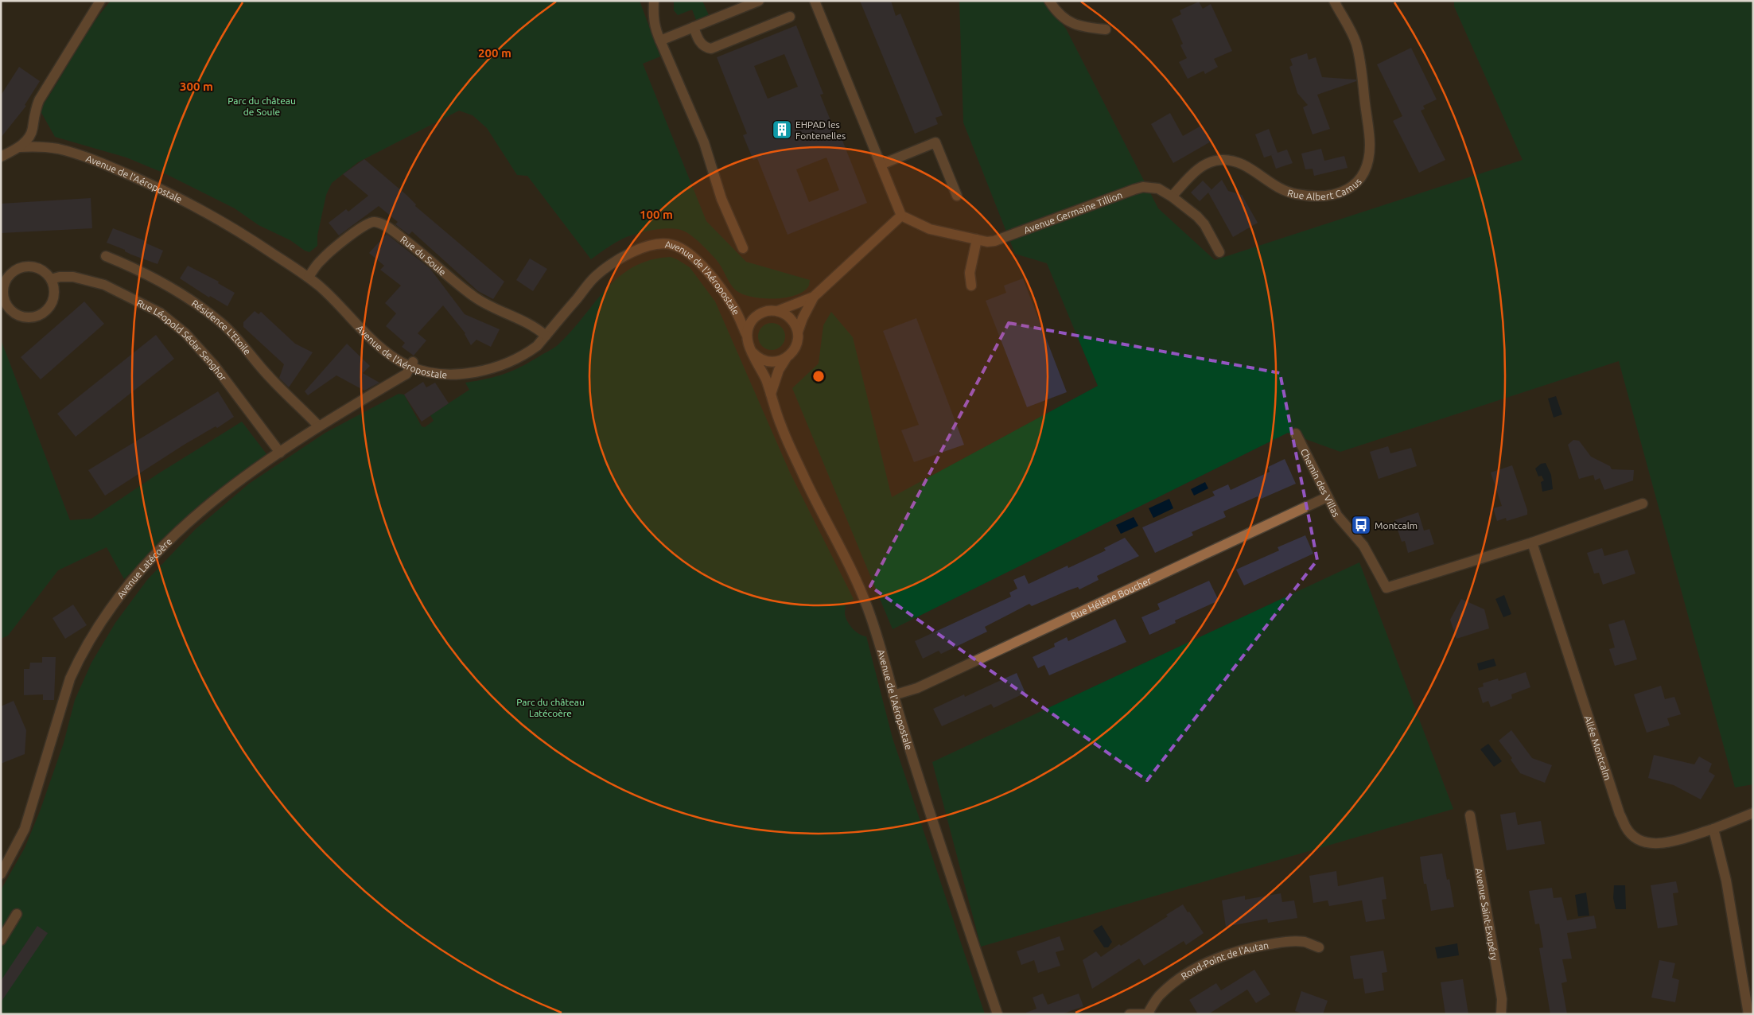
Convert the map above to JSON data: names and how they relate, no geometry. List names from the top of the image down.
{
  "streets": {
    "street": [
      "Avenue de l'Aéropostale",
      "Rue Albert Camus",
      "Avenue Germaine Tillion",
      "Rue du Soule",
      "Résidence L'Etoile",
      "Rue Léopold Sédar Senghor",
      "Chemin des Villas",
      "Avenue Latécoère",
      "Rue Hélène Boucher",
      "Allée Montcalm",
      "Avenue Saint-Exupéry",
      "Rond-Point de l'Autan"
    ]
  },
  "crossings": [
    ["Avenue de l'Aéropostale", "Rue du Soule"],
    ["Avenue de l'Aéropostale", "Avenue Latécoère"],
    ["Avenue de l'Aéropostale", "Rue Hélène Boucher"],
    ["Rue Albert Camus", "Avenue Germaine Tillion"],
    ["Résidence L'Etoile", "Avenue Latécoère"],
    ["Rue Léopold Sédar Senghor", "Avenue Latécoère"],
    ["Chemin des Villas", "Rue Hélène Boucher"],
    ["Chemin des Villas", "Allée Montcalm"]
  ],
  "parks": ["Parc du château de Soule", "Parc du château Latécoère"],
  "places": {
    "building": ["EHPAD les Fontenelles"],
    "bus stop": ["Montcalm"]
  },
  "rings": ["200 m", "300 m", "100 m"]
}
